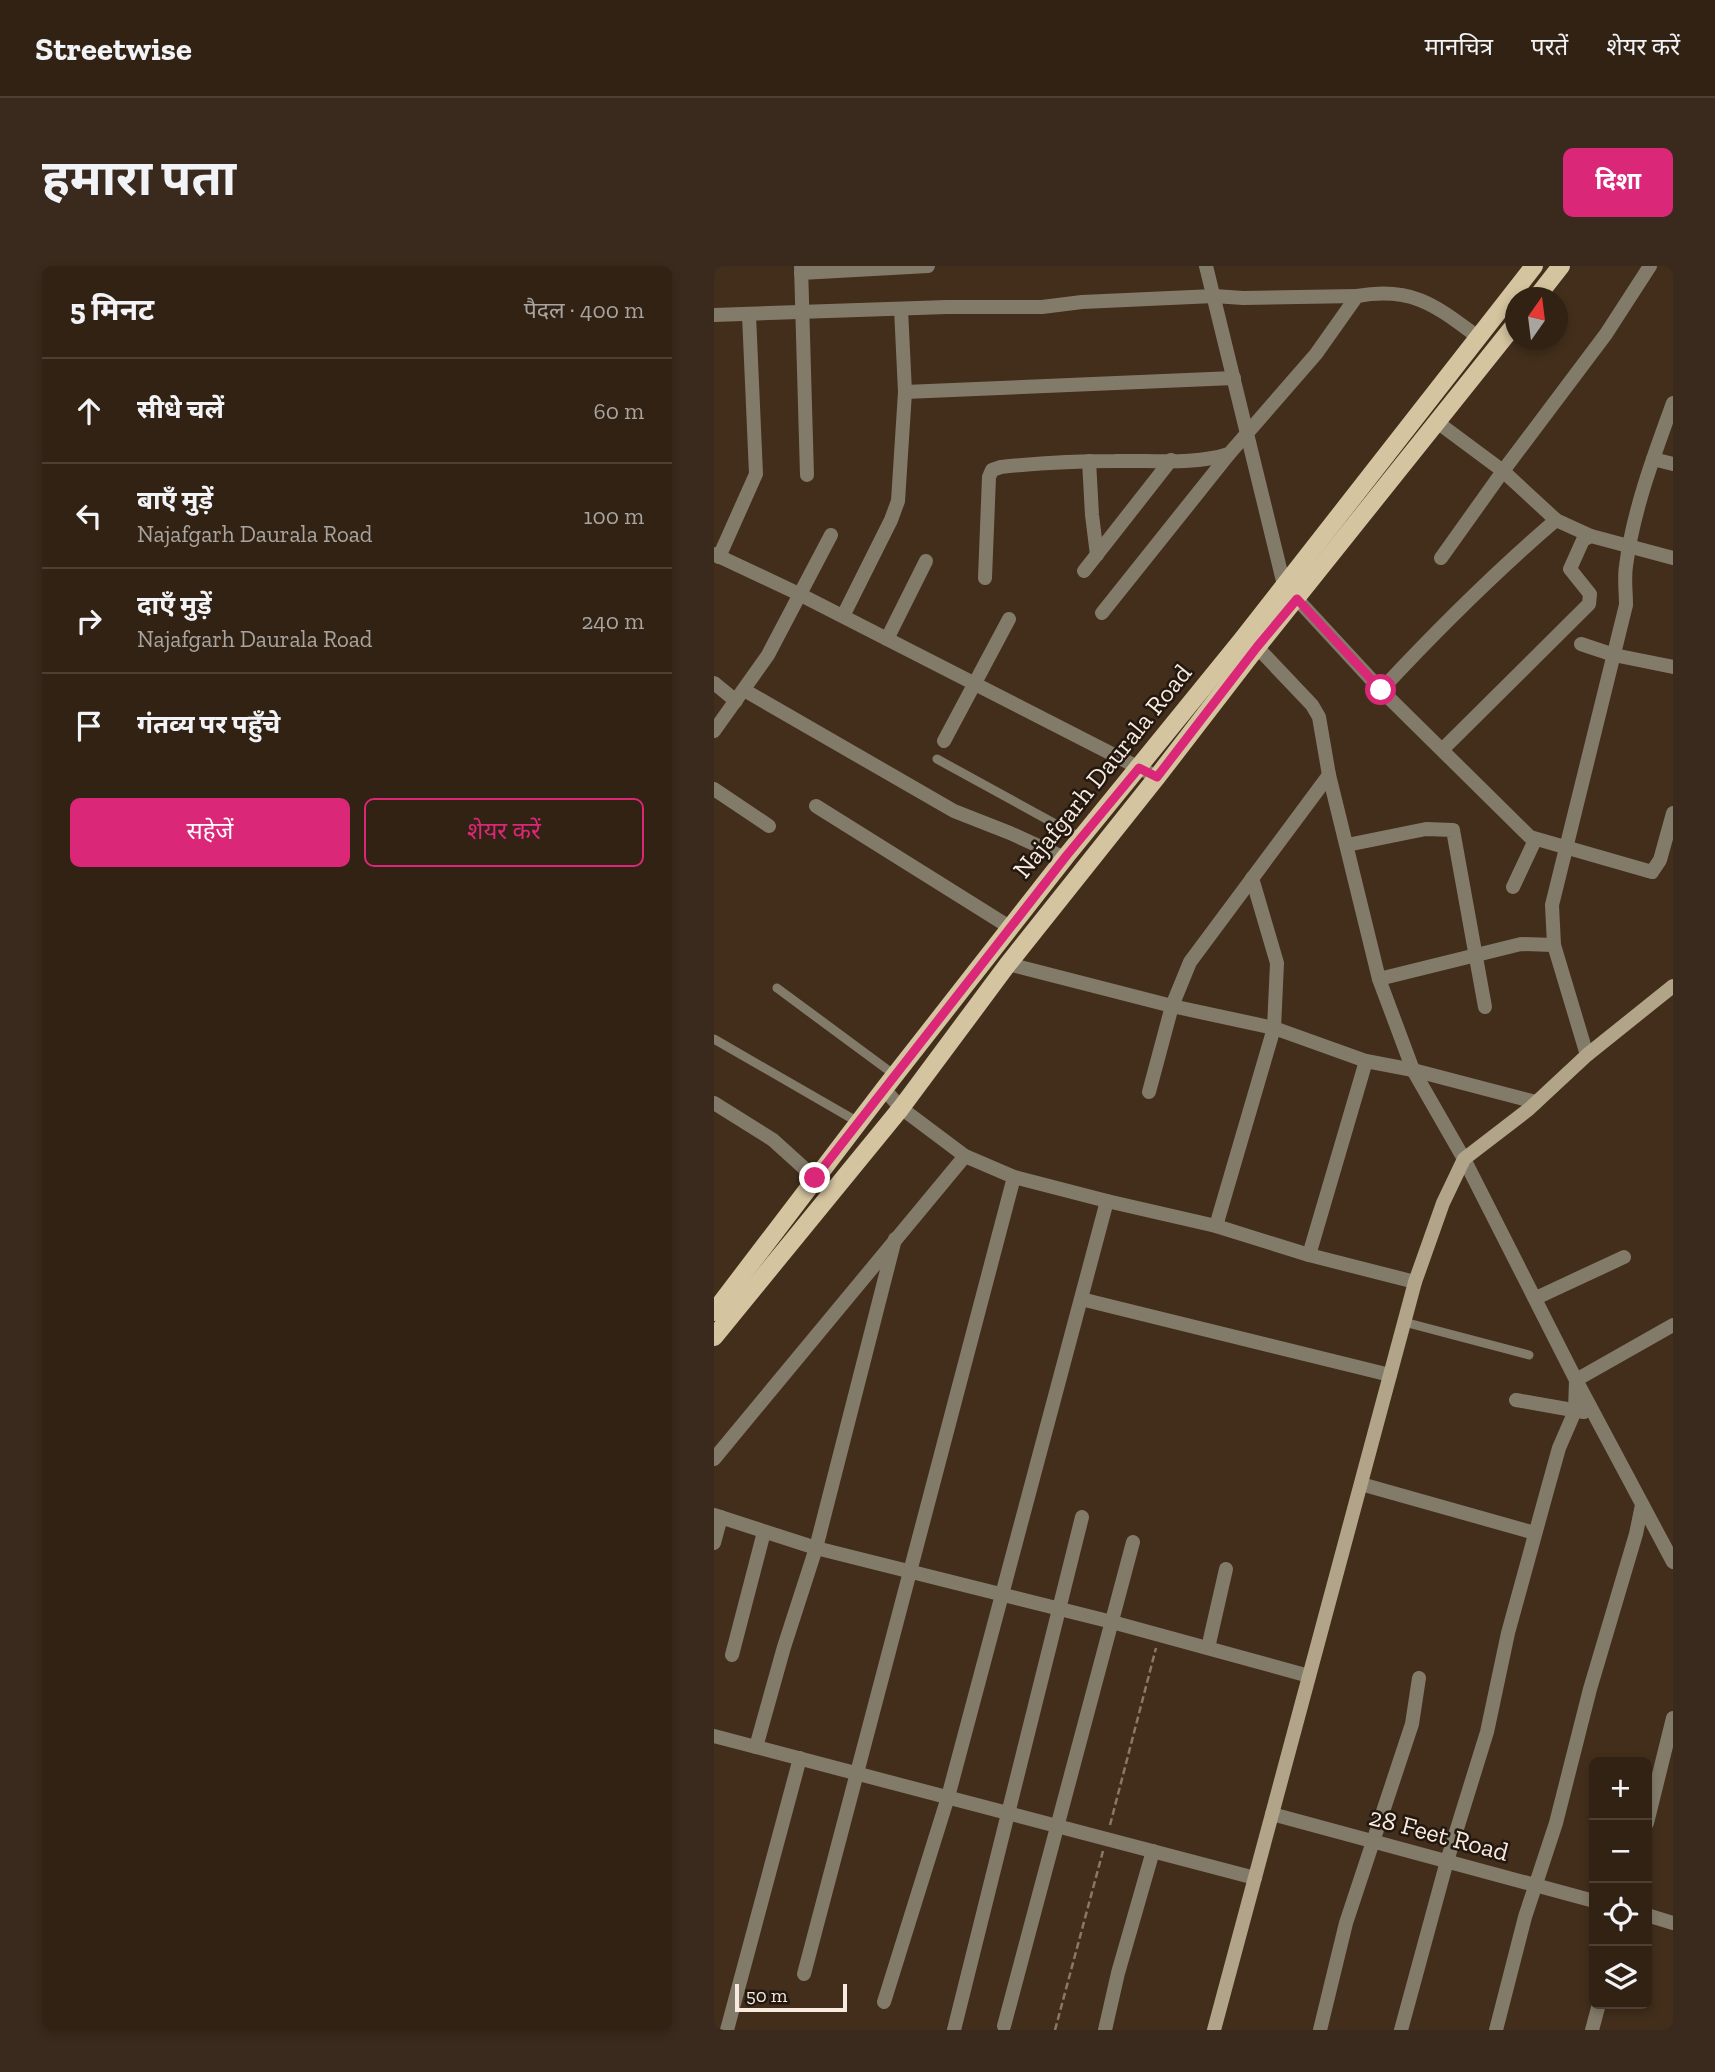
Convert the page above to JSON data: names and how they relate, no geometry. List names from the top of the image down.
{
  "streets": {
    "main road": ["Najafgarh Daurala Road"],
    "street": ["28 Feet Road"]
  },
  "scale_bar": "50 m",
  "north": "top",
  "page": {
    "header": "Streetwise",
    "nav": ["मानचित्र", "परतें", "शेयर करें"],
    "buttons": [
      "दिशा",
      ["सहेजें", "शेयर करें"]
    ],
    "title": "हमारा पता",
    "heading": ["5 मिनट", "पैदल · 400 m"],
    "list": [
      ["सीधे चलें", "60 m"],
      ["बाएँ मुड़ें", "Najafgarh Daurala Road", "100 m"],
      ["दाएँ मुड़ें", "Najafgarh Daurala Road", "240 m"],
      "गंतव्य पर पहुँचे"
    ],
    "map_buttons": ["+", "−"],
    "scale": "50 m"
  }
}
